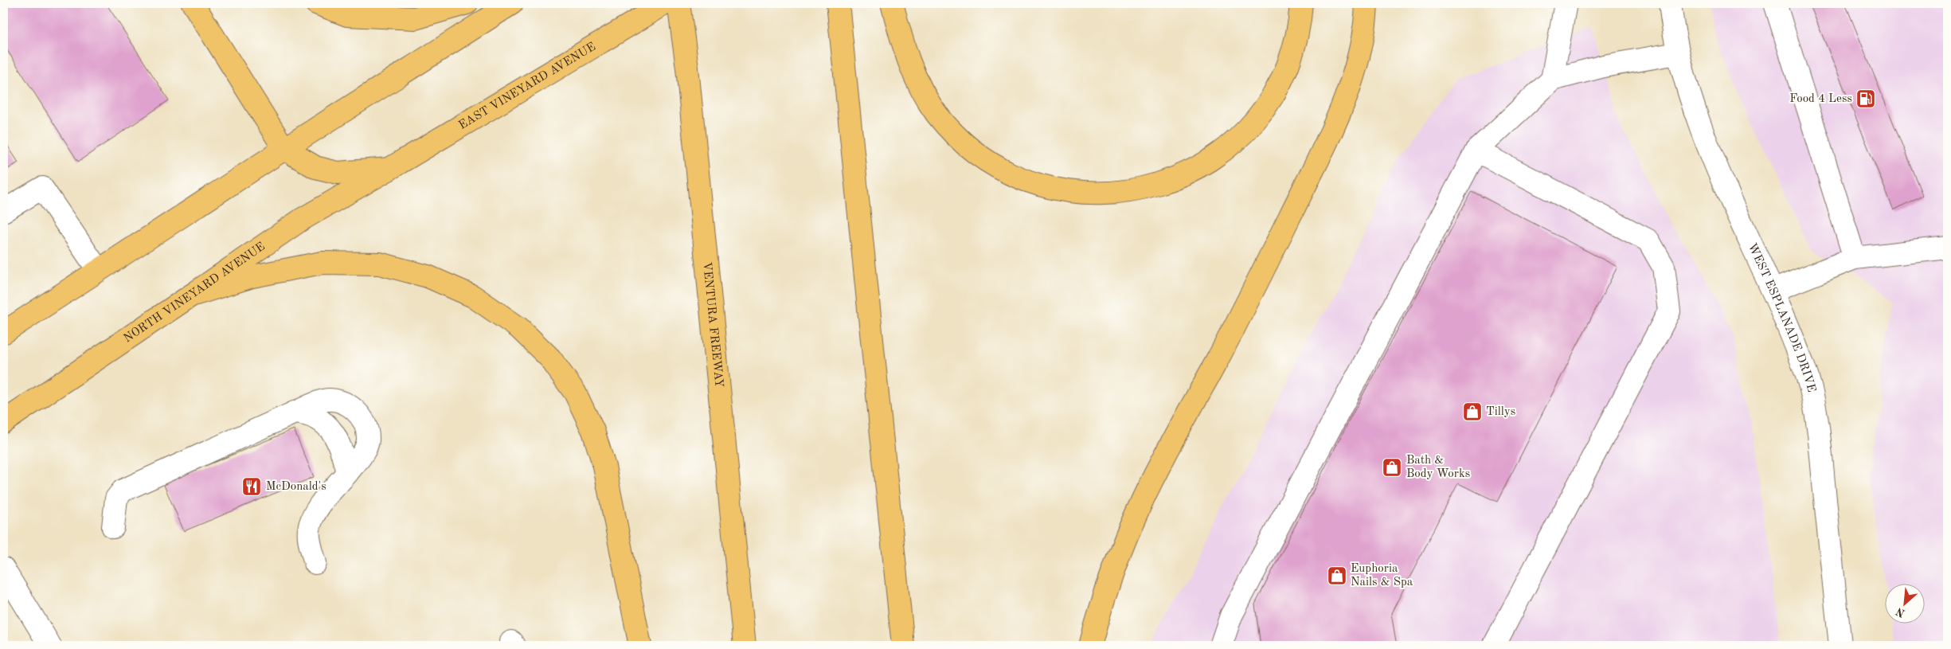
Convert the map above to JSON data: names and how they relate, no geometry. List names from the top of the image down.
{
  "streets": {
    "main road": ["EAST VINEYARD AVENUE", "NORTH VINEYARD AVENUE", "VENTURA FREEWAY"],
    "street": ["WEST ESPLANADE DRIVE"]
  },
  "crossings": [
    ["EAST VINEYARD AVENUE", "NORTH VINEYARD AVENUE"]
  ],
  "places": {
    "fuel station": ["Food 4 Less"],
    "shop": ["Tillys", "Bath & Body Works", "Euphoria Nails & Spa"],
    "restaurant": ["McDonald's"]
  },
  "north": "bottom left"
}
